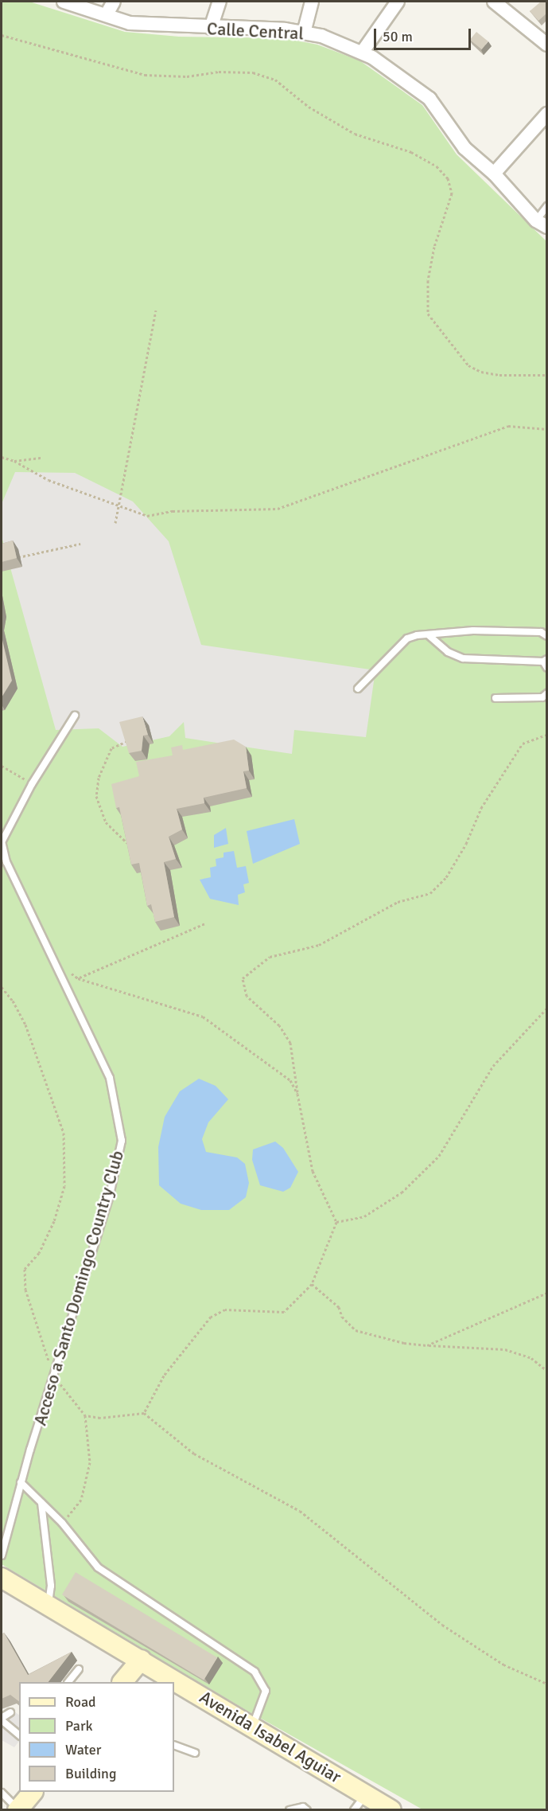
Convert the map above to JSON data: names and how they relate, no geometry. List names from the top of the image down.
{
  "streets": {
    "main road": ["Avenida Isabel Aguiar"],
    "street": ["Calle Central"],
    "lane": ["Acceso a Santo Domingo Country Club"]
  },
  "legend": [
    "Road",
    "Park",
    "Water",
    "Building"
  ],
  "scale_bar": "50 m"
}
